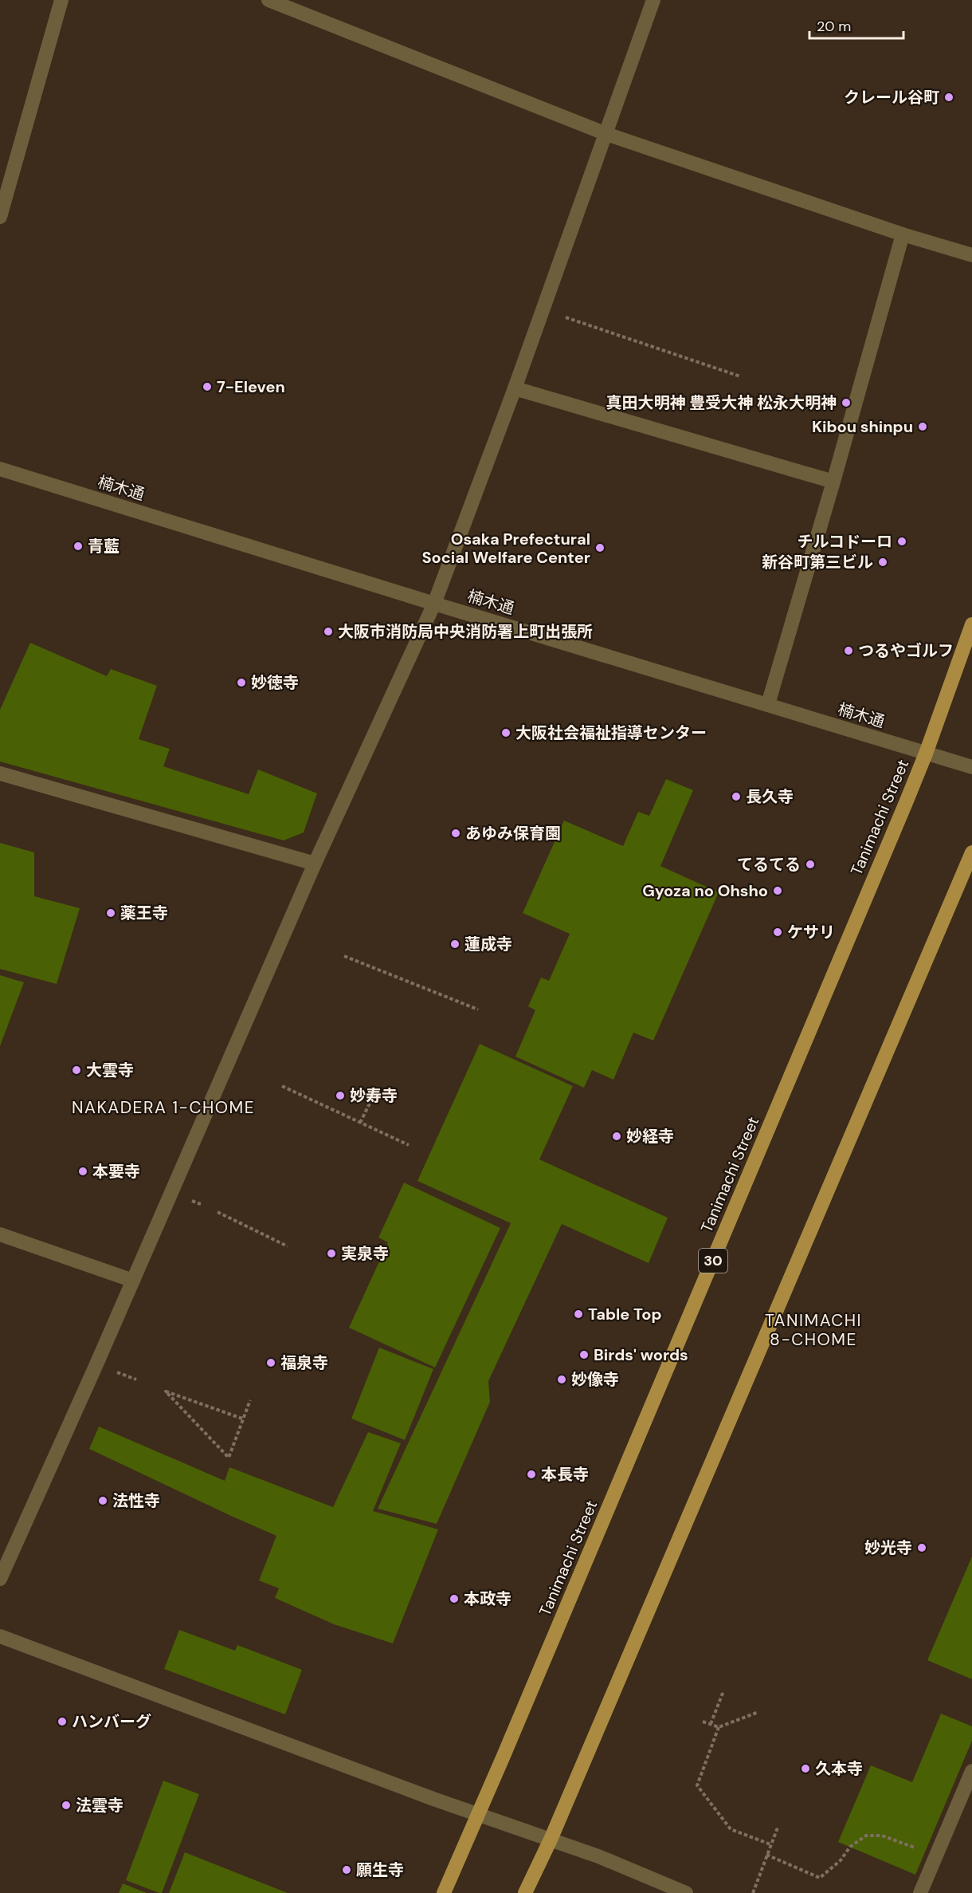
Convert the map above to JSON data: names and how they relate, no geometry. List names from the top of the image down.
{
  "streets": {
    "main road": ["Tanimachi Street", "30"],
    "street": ["楠木通"]
  },
  "crossings": [
    ["楠木通", "Tanimachi Street"]
  ],
  "districts": ["NAKADERA 1-CHOME", "TANIMACHI 8-CHOME"],
  "places": [
    "クレール谷町",
    "7-Eleven",
    "真田大明神 豊受大神 松永大明神",
    "Kibou shinpu",
    "チルコドーロ",
    "青藍",
    "Osaka Prefectural Social Welfare Center",
    "新谷町第三ビル",
    "大阪市消防局中央消防署上町出張所",
    "つるやゴルフ",
    "妙徳寺",
    "大阪社会福祉指導センター",
    "長久寺",
    "あゆみ保育園",
    "てるてる",
    "Gyoza no Ohsho",
    "薬王寺",
    "ケサリ",
    "蓮成寺",
    "大雲寺",
    "妙寿寺",
    "妙経寺",
    "本要寺",
    "実泉寺",
    "Table Top",
    "Birds' words",
    "福泉寺",
    "妙像寺",
    "本長寺",
    "法性寺",
    "妙光寺",
    "本政寺",
    "ハンバーグ",
    "久本寺",
    "法雲寺",
    "願生寺"
  ],
  "scale_bar": "20 m"
}
